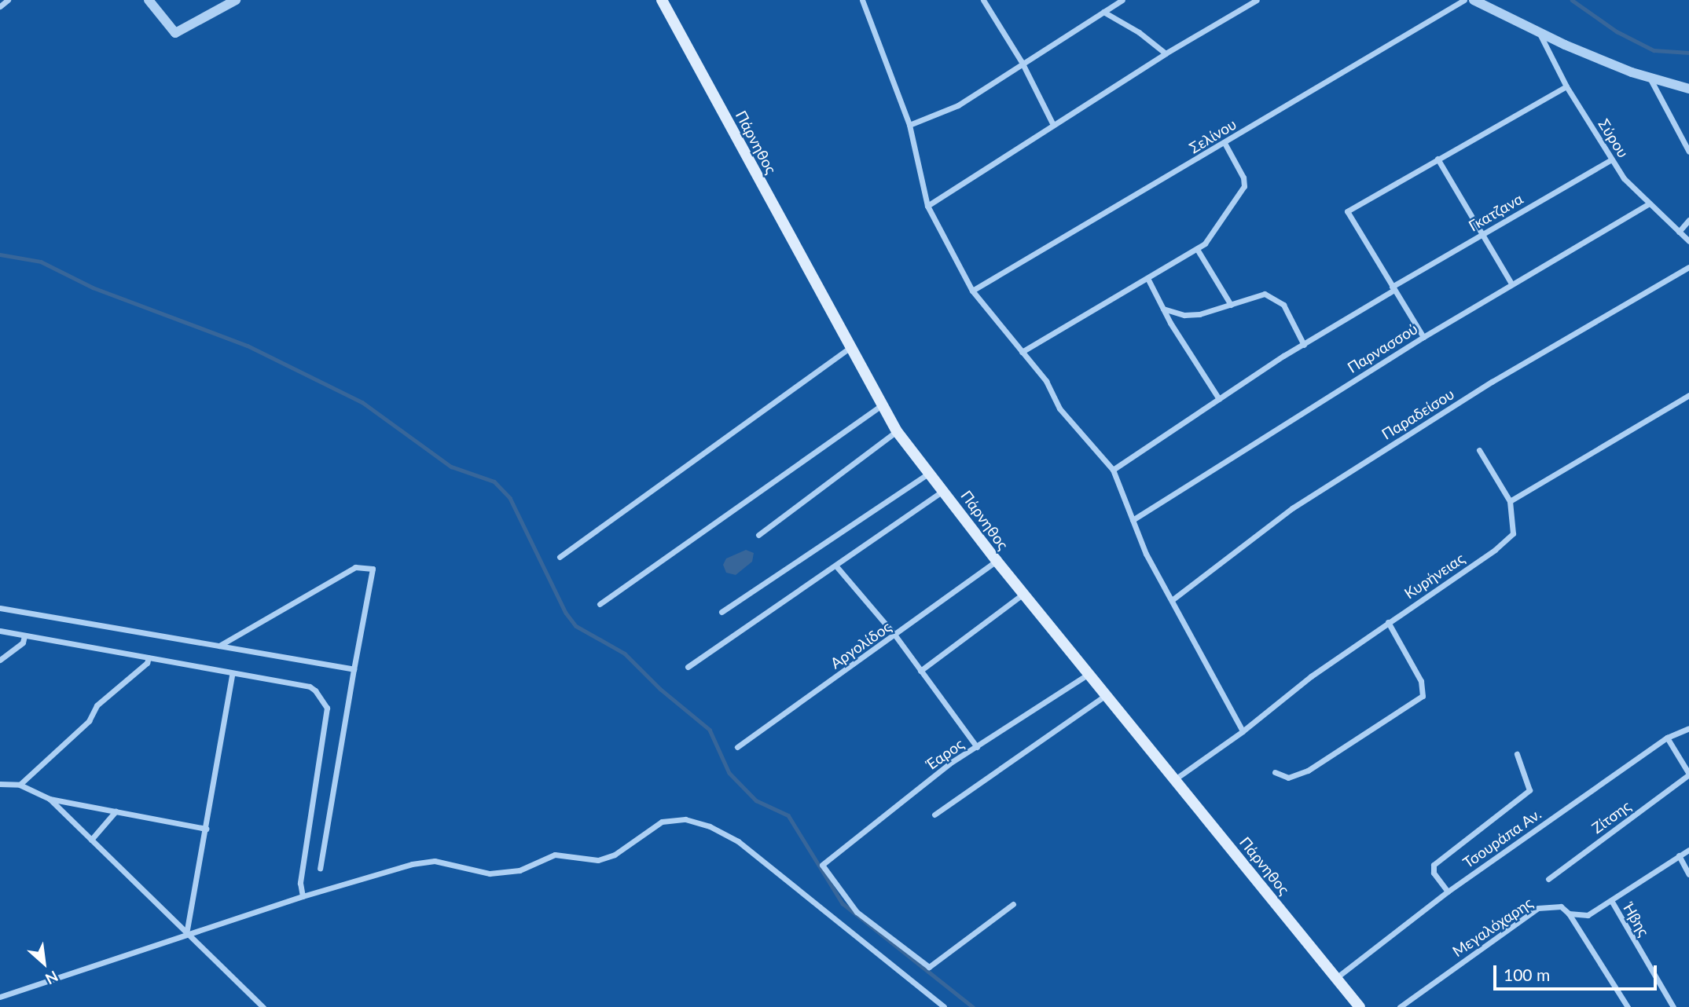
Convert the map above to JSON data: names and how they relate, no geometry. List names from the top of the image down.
{
  "streets": {
    "main road": ["Πάρνηθος"],
    "street": [
      "Σελίνου",
      "Σύρου",
      "Γκατζανα",
      "Παρνασσού",
      "Παραδείσου",
      "Κυρήνειας",
      "Αργολίδος",
      "Έαρος",
      "Ζίτσης",
      "Τσουράπα Αν.",
      "Ήβης",
      "Μεγαλόχαρης"
    ]
  },
  "crossings": [
    ["Σύρου", "Γκατζανα"],
    ["Σύρου", "Παρνασσού"],
    ["Πάρνηθος", "Κυρήνειας"],
    ["Πάρνηθος", "Αργολίδος"],
    ["Πάρνηθος", "Έαρος"],
    ["Πάρνηθος", "Τσουράπα Αν."],
    ["Ήβης", "Μεγαλόχαρης"]
  ],
  "scale_bar": "100 m",
  "north": "bottom right"
}
